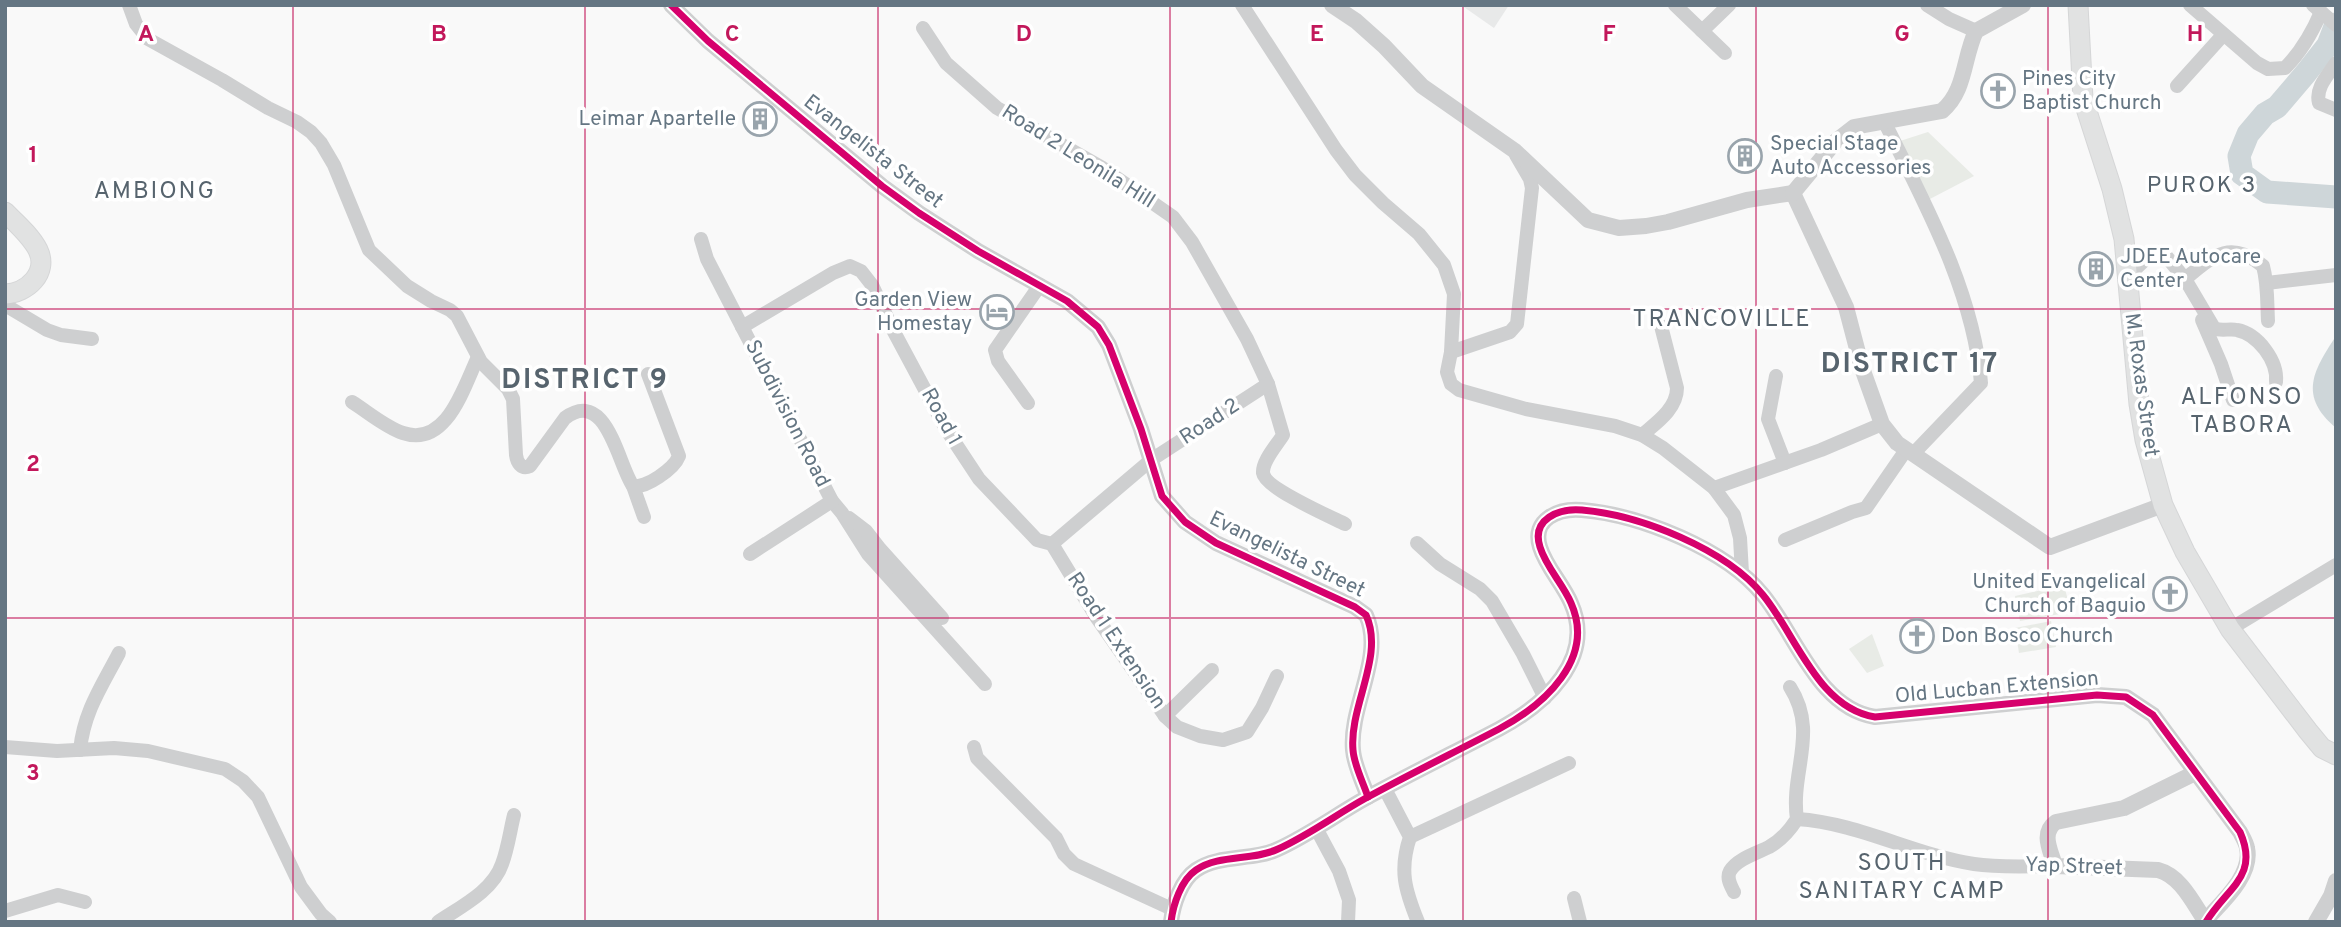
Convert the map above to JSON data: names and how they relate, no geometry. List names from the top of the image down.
{
  "streets": {
    "main road": ["M. Roxas Street"],
    "street": [
      "Evangelista Street",
      "Road 2 Leonila Hill",
      "Subdivision Road",
      "Road 1",
      "Road 2",
      "Road 1 Extension",
      "Old Lucban Extension",
      "Yap Street"
    ]
  },
  "crossings": [
    ["Evangelista Street", "Road 2"],
    ["Road 2 Leonila Hill", "Road 2"],
    ["Subdivision Road", "Road 1"],
    ["Road 1", "Road 1 Extension"],
    ["Old Lucban Extension", "Yap Street"]
  ],
  "districts": [
    "PUROK 3",
    "AMBIONG",
    "TRANCOVILLE",
    "DISTRICT 17",
    "DISTRICT 9",
    "ALFONSO TABORA",
    "SOUTH SANITARY CAMP"
  ],
  "places": {
    "church": ["Pines City Baptist Church", "United Evangelical Church of Baguio", "Don Bosco Church"],
    "building": ["Leimar Apartelle", "Special Stage Auto Accessories", "JDEE Autocare Center"],
    "hotel": ["Garden View Homestay"]
  },
  "grid": {
    "columns": [
      "A",
      "B",
      "C",
      "D",
      "E",
      "F",
      "G",
      "H"
    ],
    "rows": ["1", "2", "3"]
  }
}
